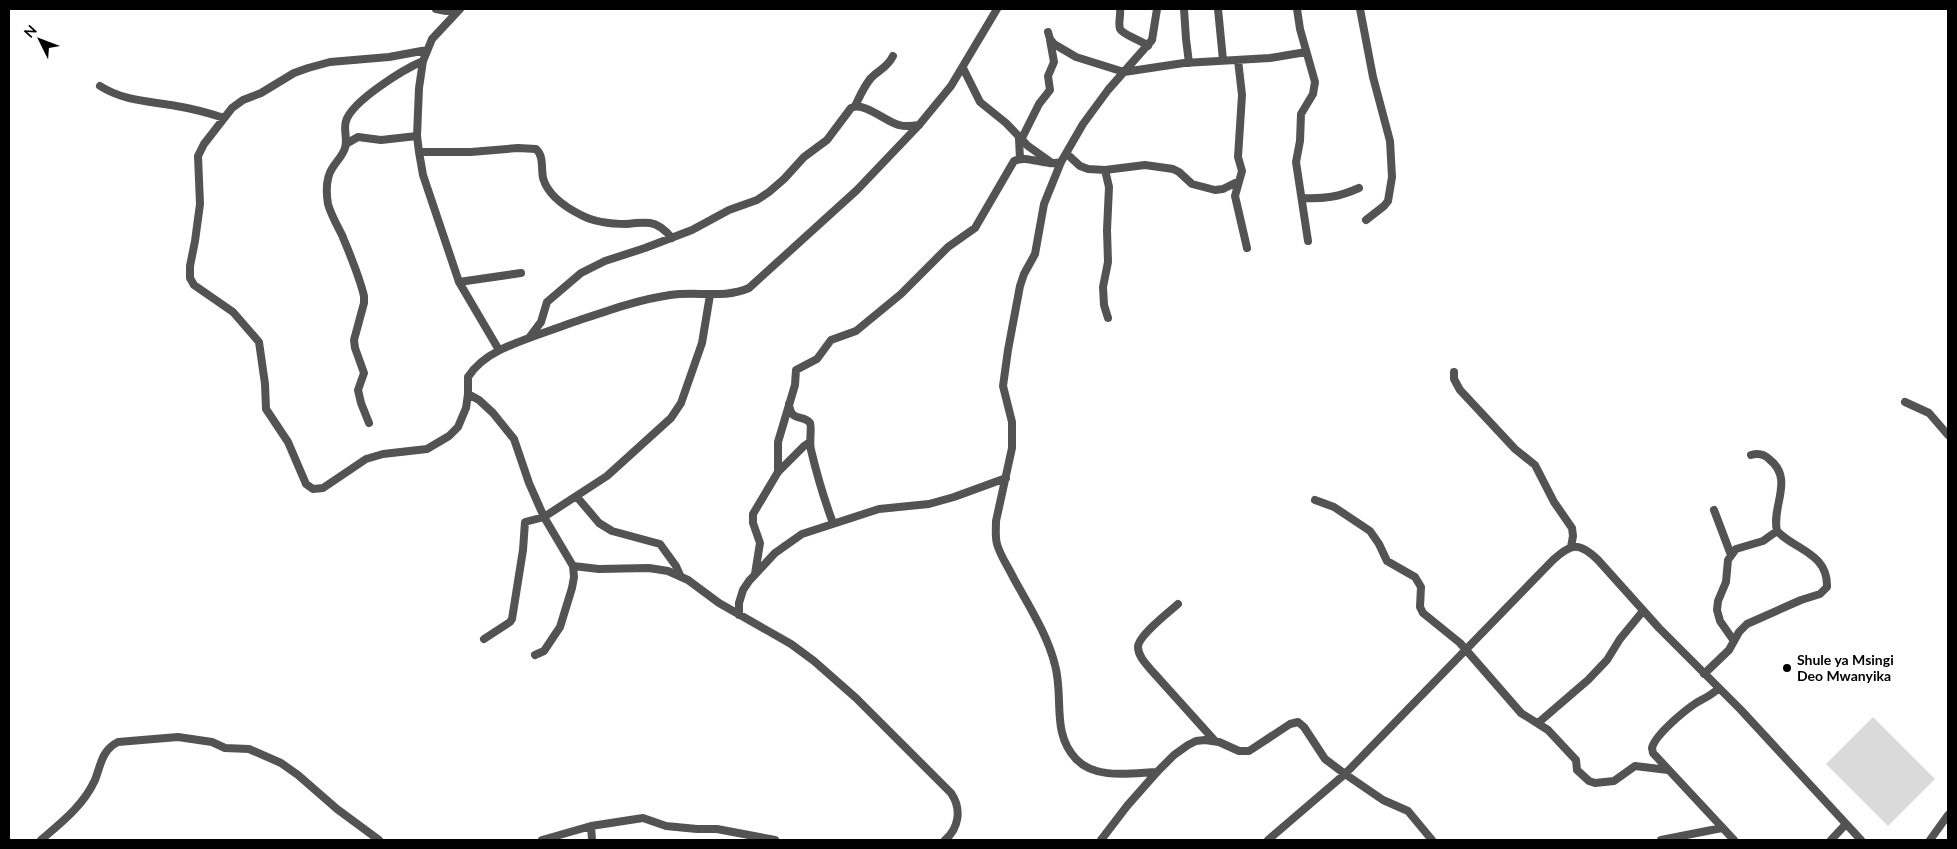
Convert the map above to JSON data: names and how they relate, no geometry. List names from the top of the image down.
{
  "places": ["Shule ya Msingi Deo Mwanyika"],
  "north": "top left"
}
